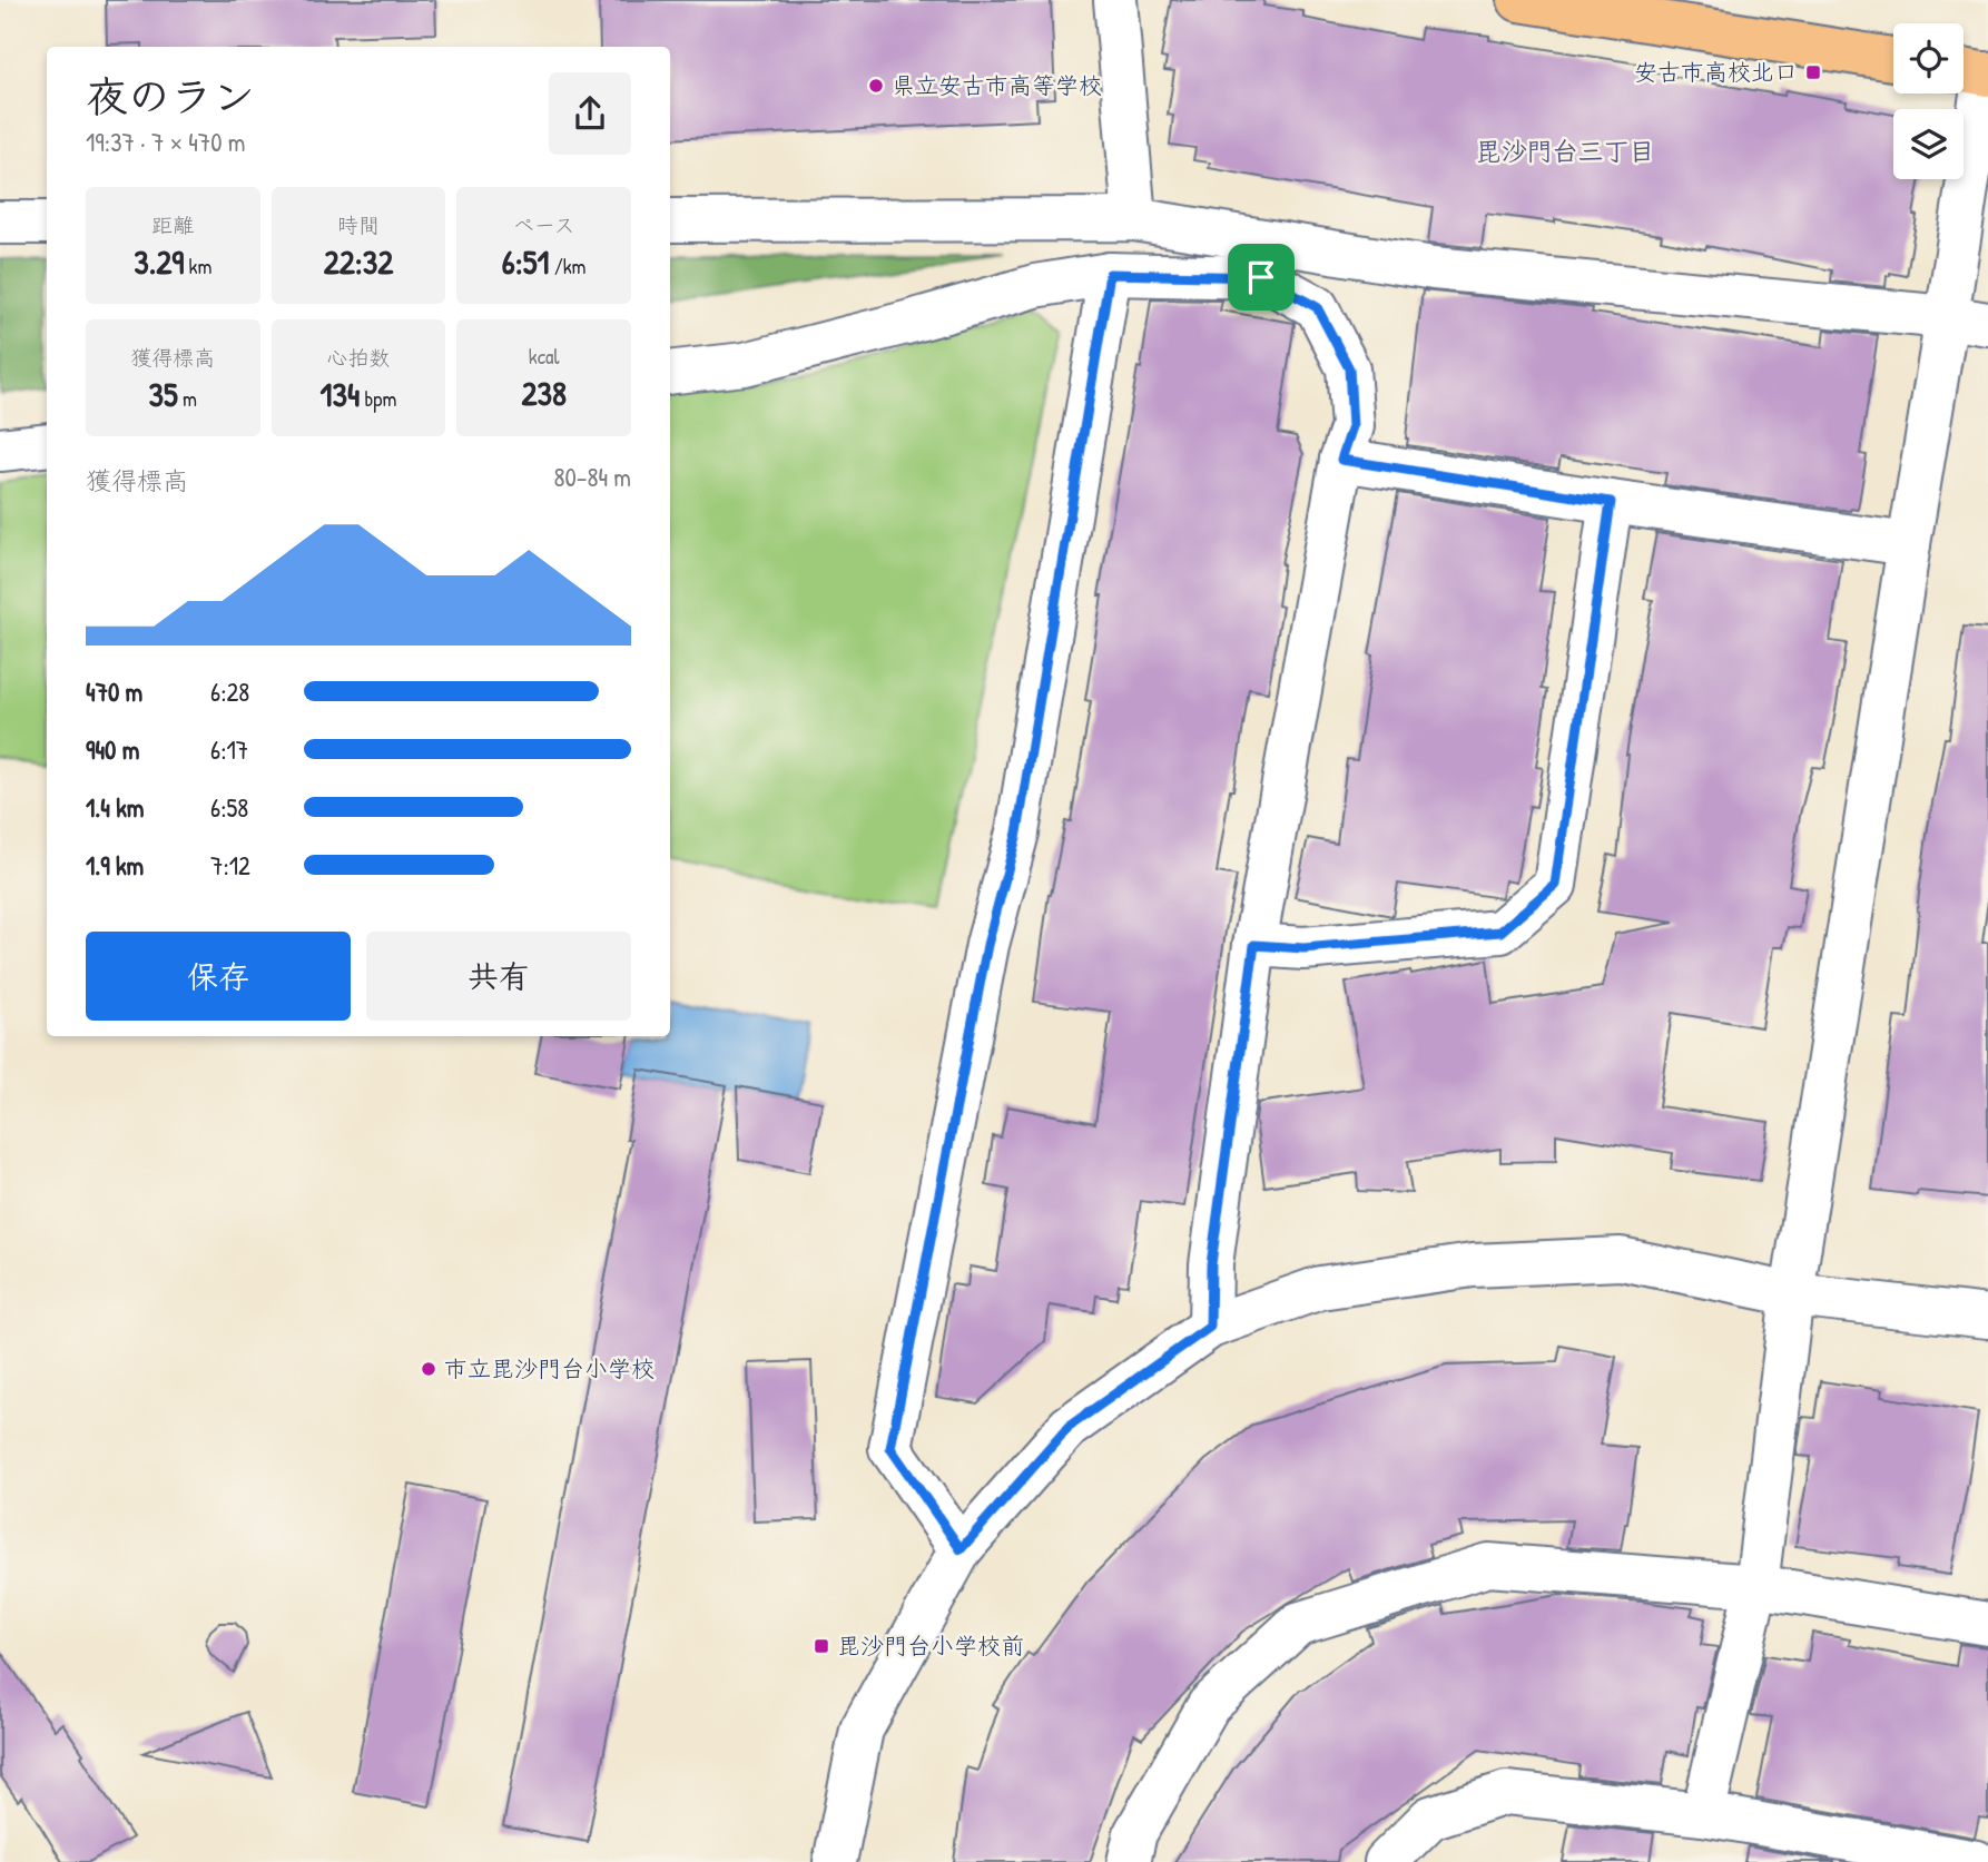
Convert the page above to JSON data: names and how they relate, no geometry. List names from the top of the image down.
{
  "districts": ["毘沙門台三丁目"],
  "places": {
    "transit": ["安古市高校北口", "毘沙門台小学校前"],
    "other": ["県立安古市高等学校", "市立毘沙門台小学校"]
  },
  "page": {
    "heading": ["夜のラン", "19:37 · 7 × 470 m"],
    "stats": [
      ["距離", "3.29 km"],
      ["時間", "22:32"],
      ["ペース", "6:51 /km"],
      ["獲得標高", "35 m"],
      ["心拍数", "134 bpm"],
      ["kcal", "238"]
    ],
    "chart": ["獲得標高", "80–84 m"],
    "list": [
      {
        "name": "470 m",
        "note": "6:28"
      },
      {
        "name": "940 m",
        "note": "6:17"
      },
      {
        "name": "1.4 km",
        "note": "6:58"
      },
      {
        "name": "1.9 km",
        "note": "7:12"
      }
    ],
    "buttons": ["保存", "共有"]
  }
}
